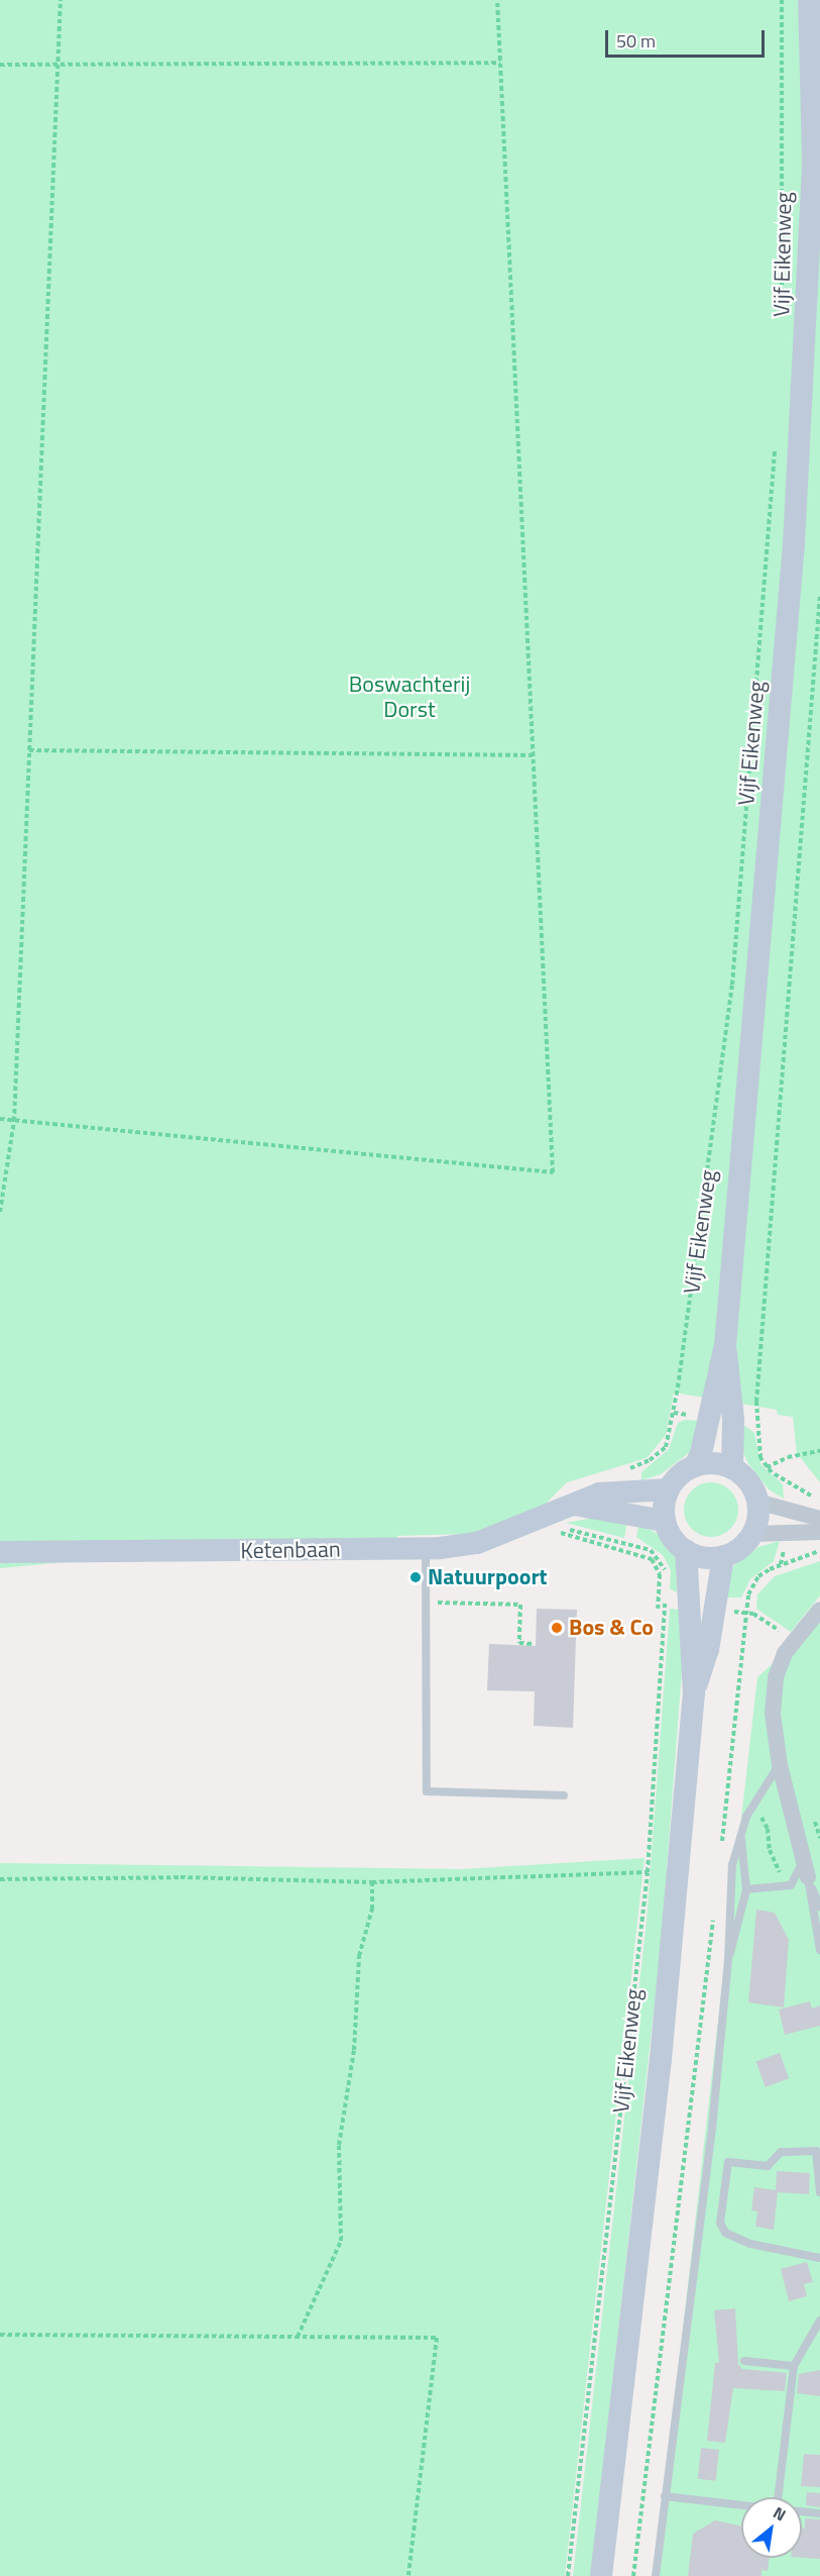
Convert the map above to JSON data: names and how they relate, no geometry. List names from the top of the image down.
{
  "streets": {
    "main road": ["Vijf Eikenweg", "Ketenbaan"]
  },
  "crossings": [
    ["Vijf Eikenweg", "Ketenbaan"]
  ],
  "parks": ["Boswachterij Dorst"],
  "places": ["Natuurpoort", "Bos & Co"],
  "scale_bar": "50 m",
  "north": "top right"
}
